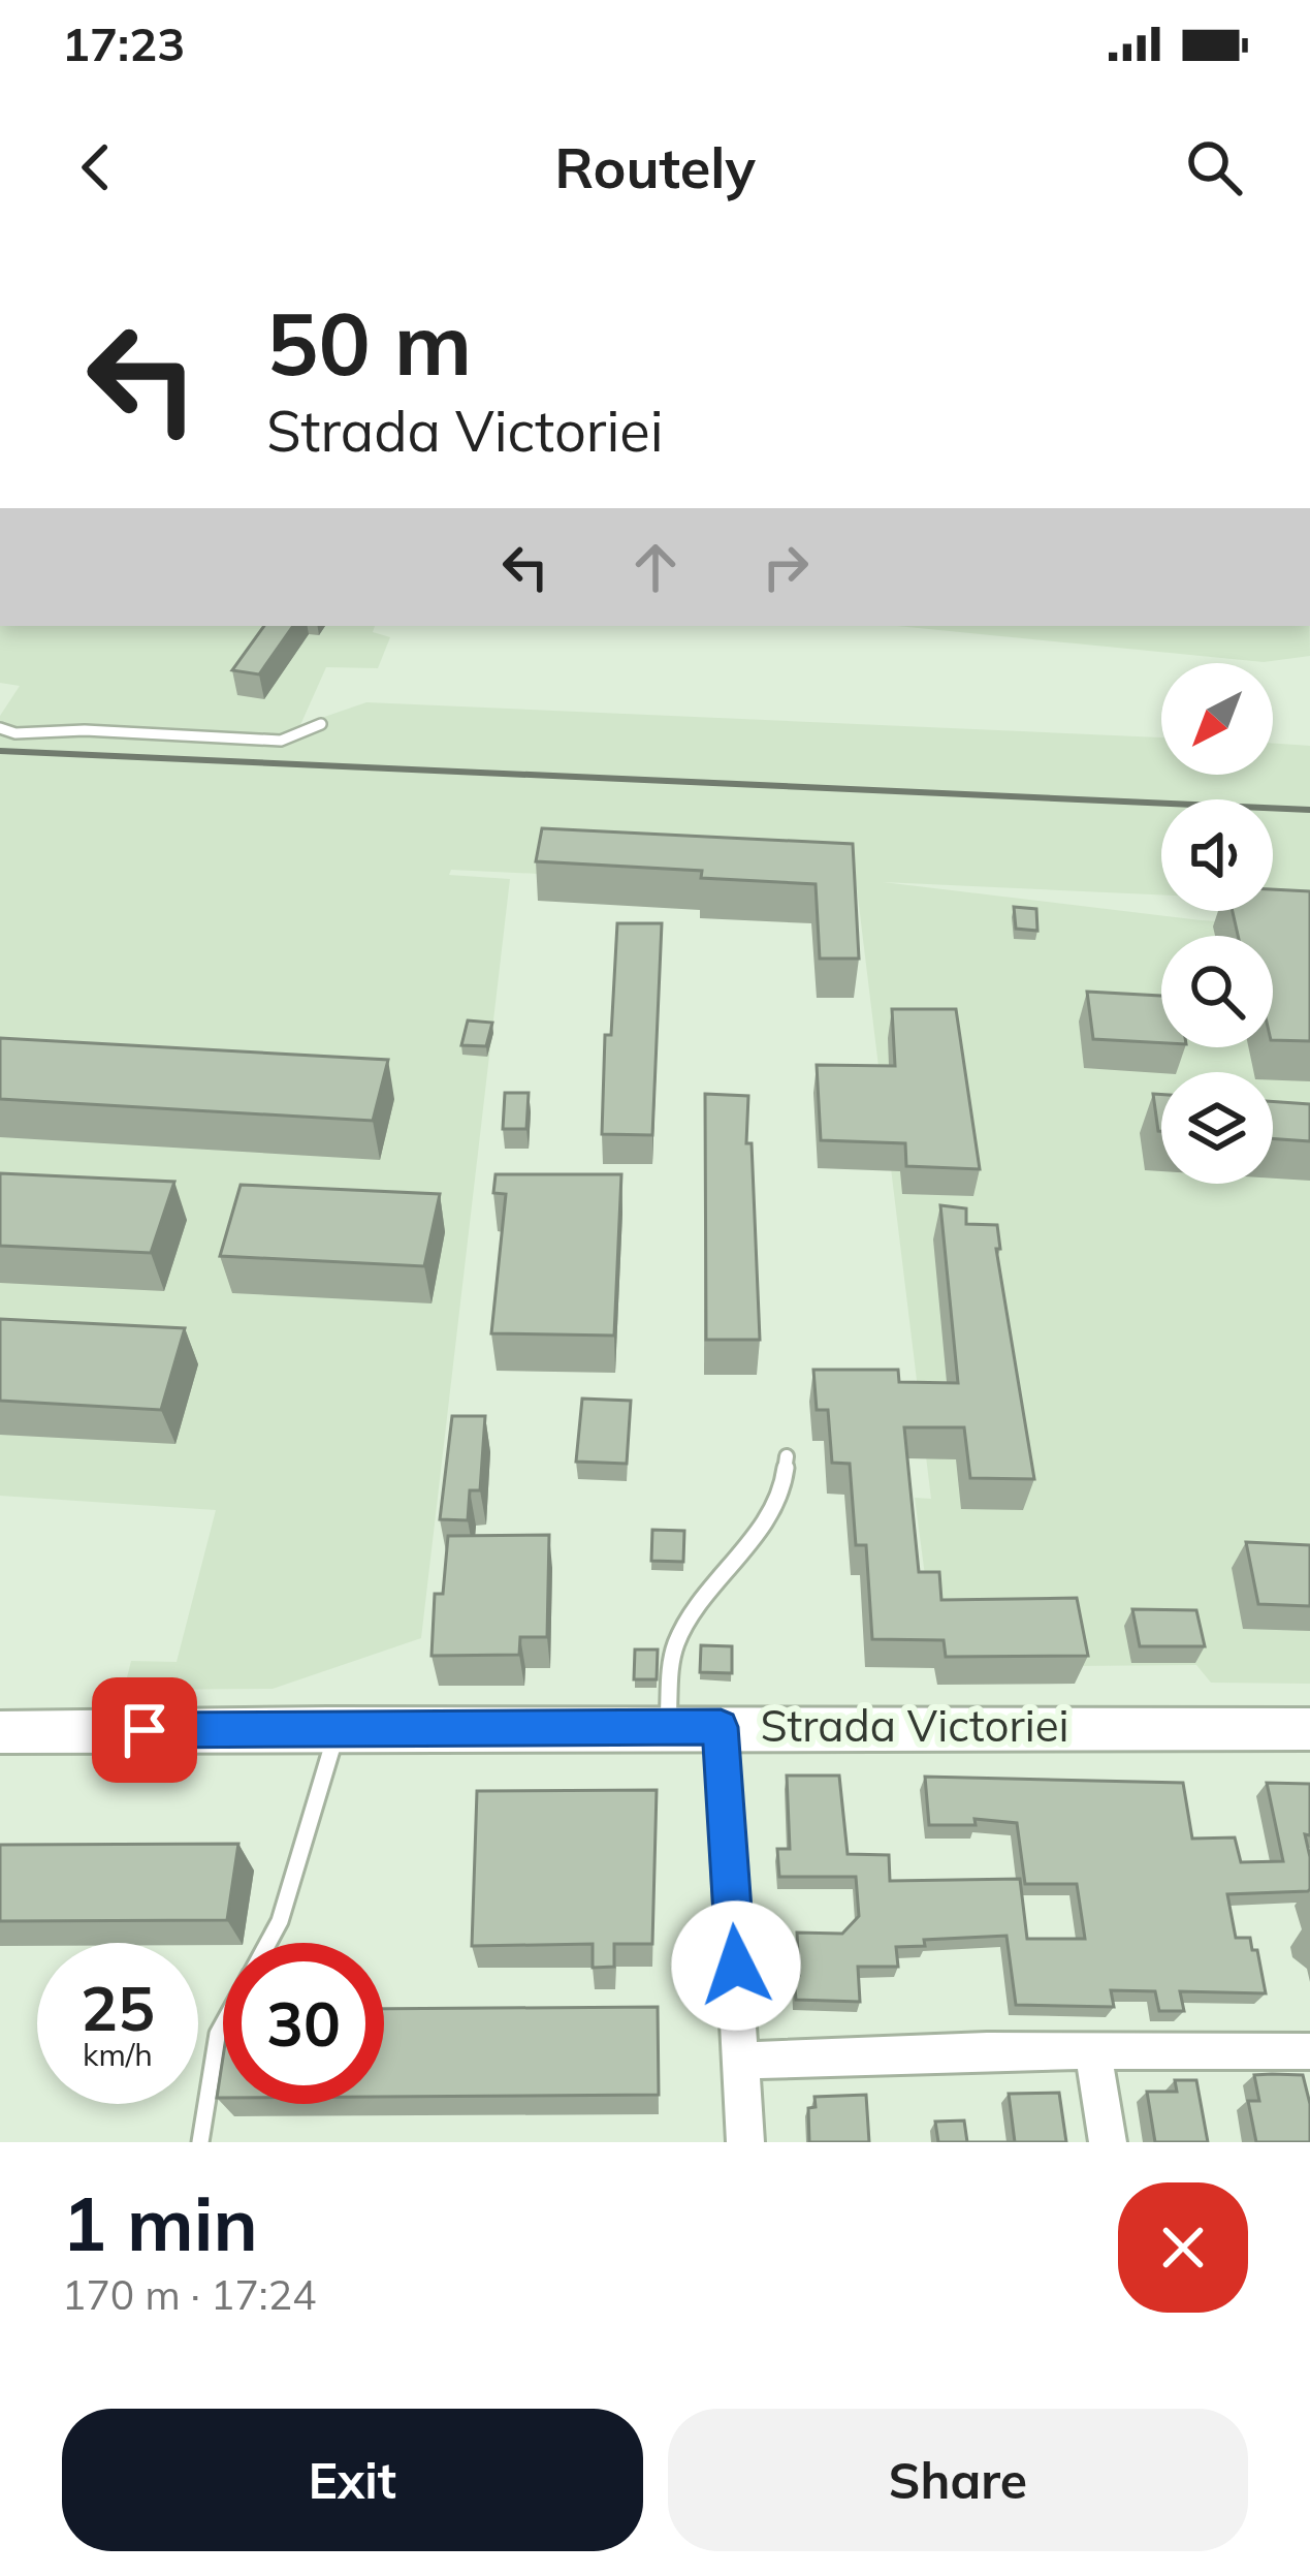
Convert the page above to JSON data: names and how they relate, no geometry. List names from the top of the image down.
{
  "streets": {
    "street": ["Strada Victoriei"]
  },
  "north": "bottom left",
  "page": {
    "status": "17:23",
    "header": "Routely",
    "turn": ["50 m", "Strada Victoriei"],
    "speed": "25 km/h",
    "limit": "30",
    "heading": ["1 min", "170 m · 17:24"],
    "buttons": ["Exit", "Share"]
  }
}
